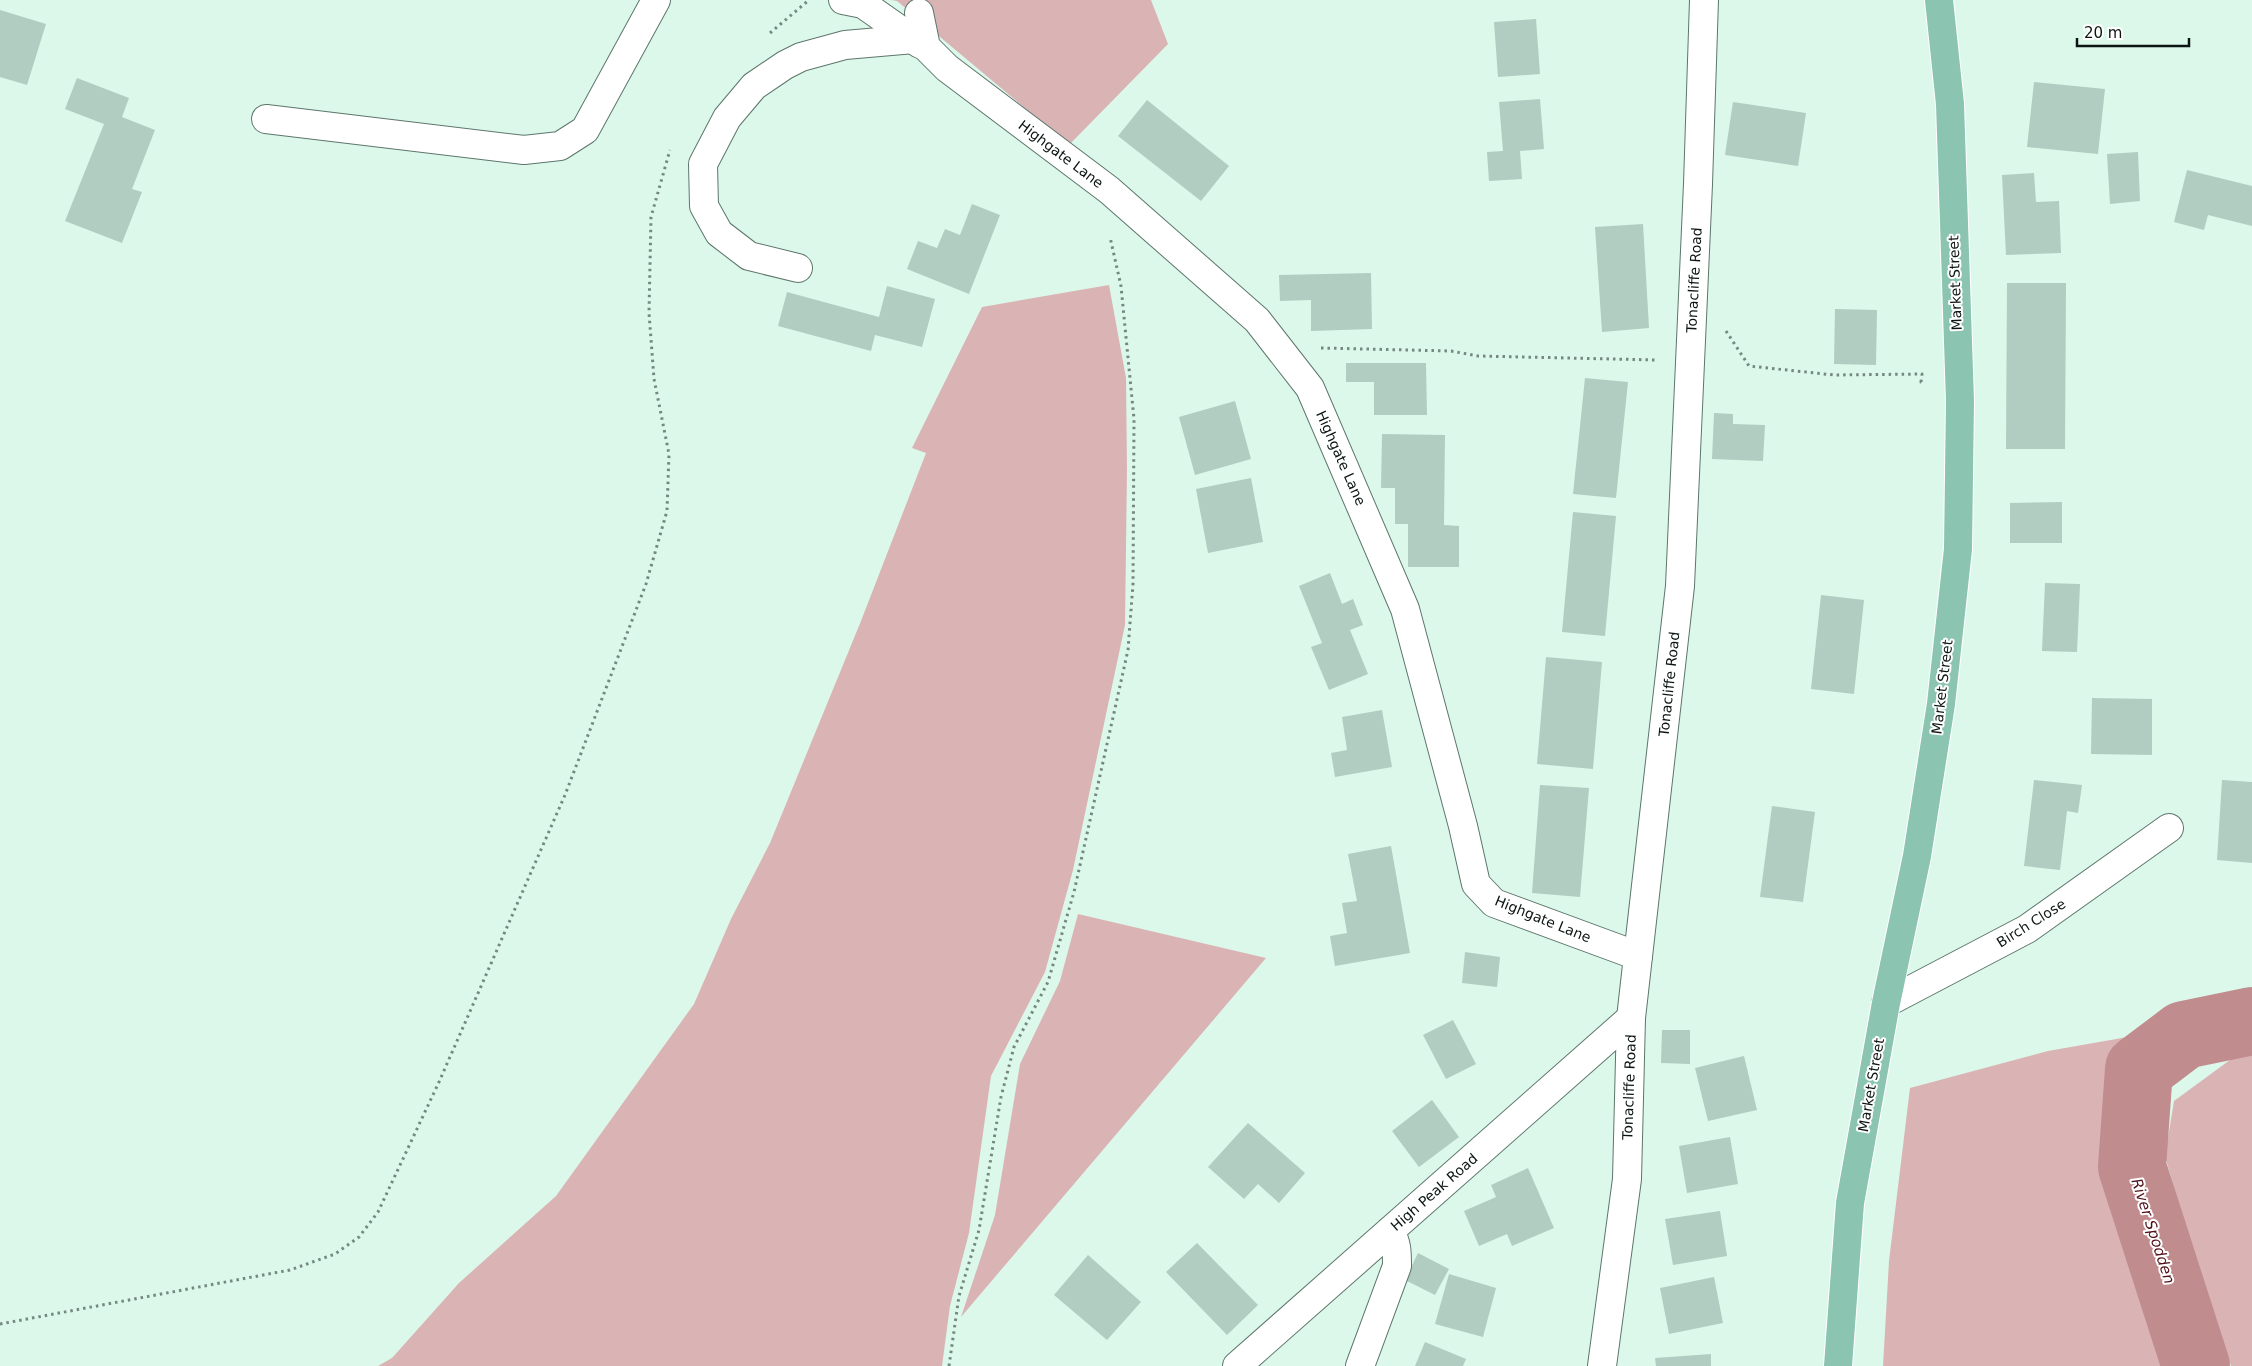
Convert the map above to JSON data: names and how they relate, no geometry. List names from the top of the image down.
{
  "streets": {
    "main road": ["Market Street"],
    "street": [
      "Highgate Lane",
      "Tonacliffe Road",
      "Birch Close",
      "High Peak Road"
    ]
  },
  "crossings": [
    ["Highgate Lane", "Tonacliffe Road"],
    ["Tonacliffe Road", "High Peak Road"],
    ["Market Street", "Birch Close"]
  ],
  "water": ["River Spodden"],
  "scale_bar": "20 m"
}
